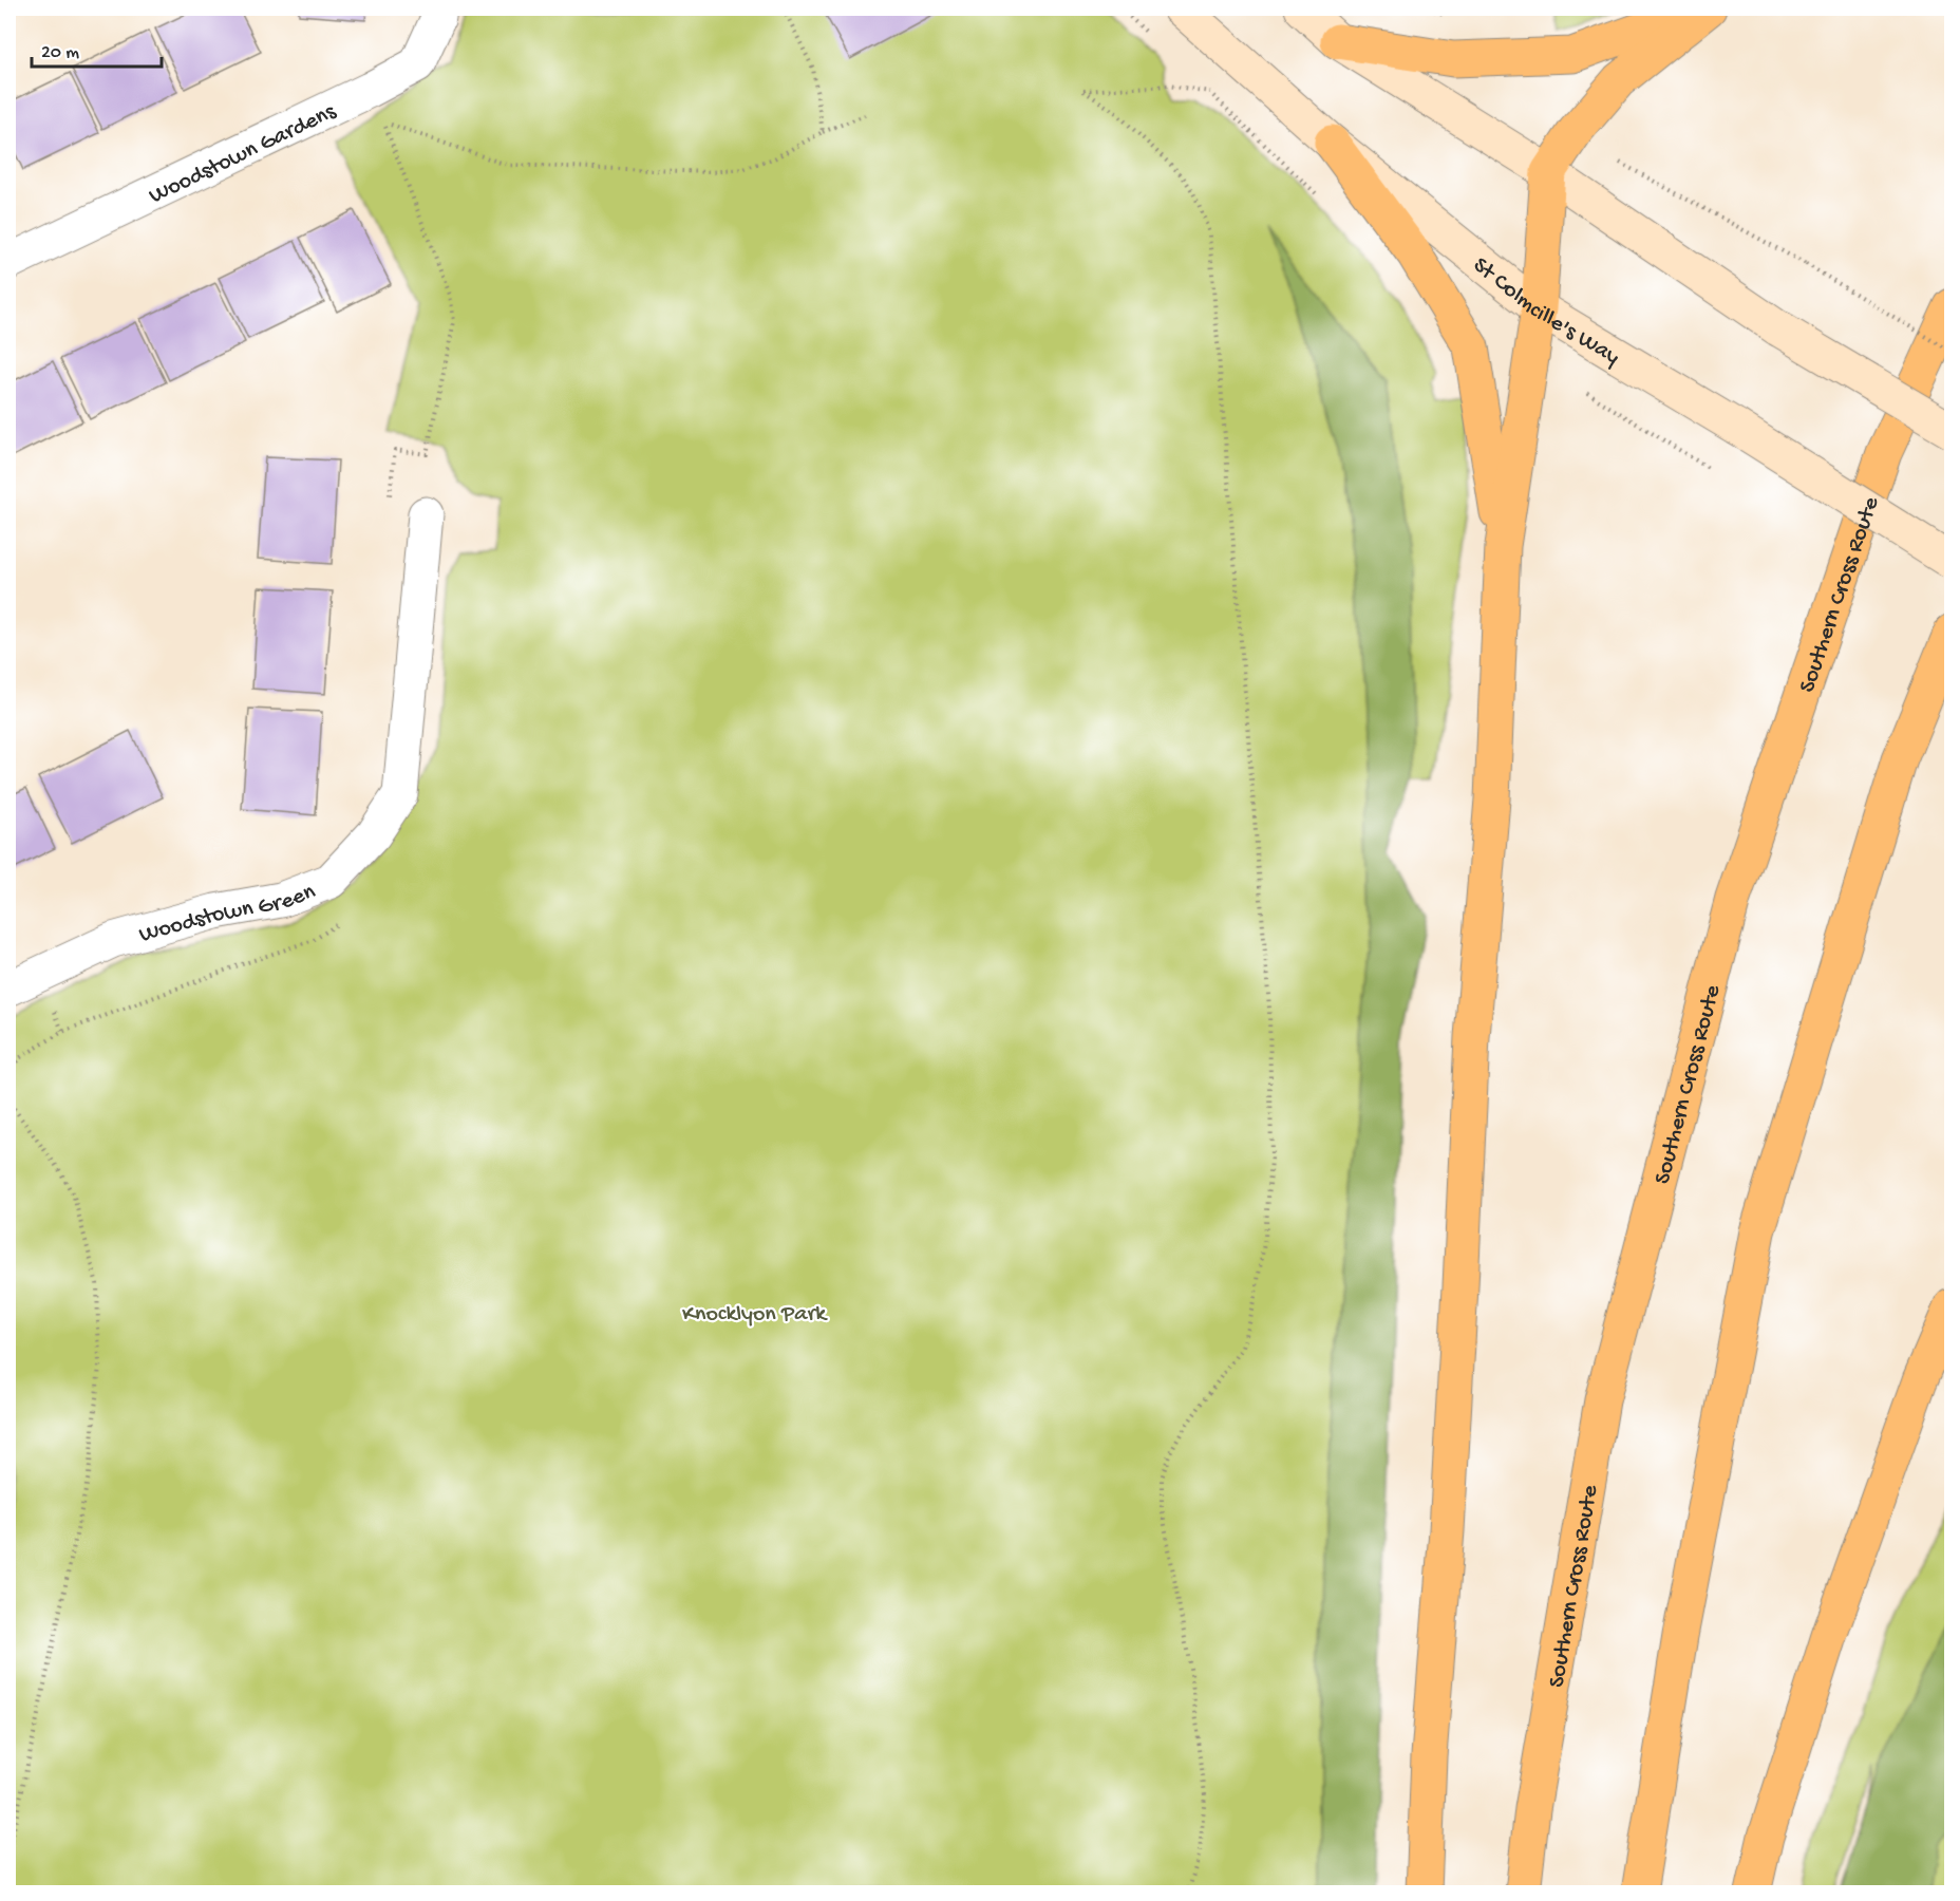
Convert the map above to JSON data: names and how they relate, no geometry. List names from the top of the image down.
{
  "streets": {
    "highway": ["Southern Cross Route"],
    "main road": ["St Colmcille's Way"],
    "street": ["Woodstown Gardens", "Woodstown Green"]
  },
  "parks": ["Knocklyon Park"],
  "scale_bar": "20 m"
}
